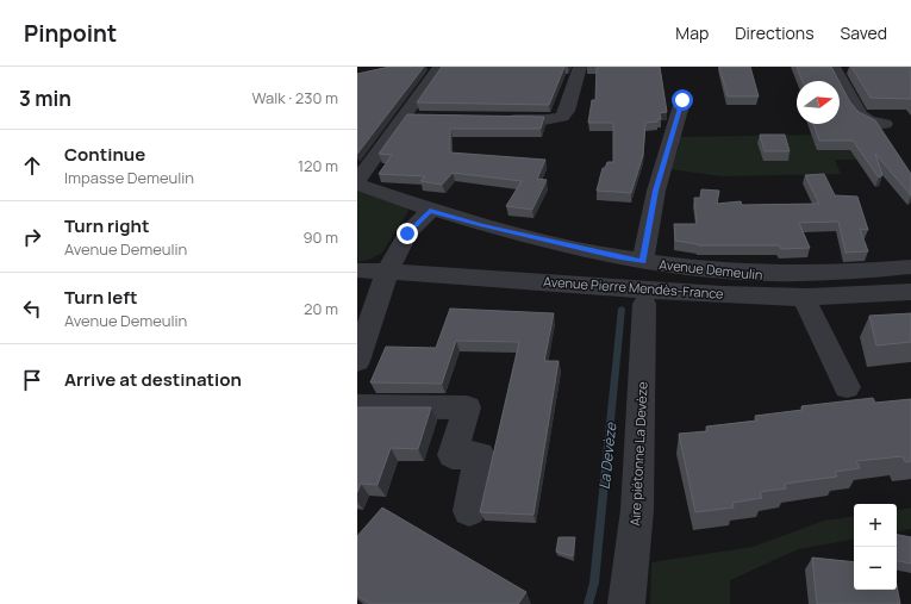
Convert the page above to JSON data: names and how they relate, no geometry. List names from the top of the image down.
{
  "streets": {
    "street": ["Avenue Demeulin", "Avenue Pierre Mendès-France", "Aire piétonne La Devèze"]
  },
  "water": ["La Devèze"],
  "north": "right",
  "page": {
    "header": "Pinpoint",
    "nav": ["Map", "Directions", "Saved"],
    "heading": ["3 min", "Walk · 230 m"],
    "list": [
      ["Continue", "Impasse Demeulin", "120 m"],
      ["Turn right", "Avenue Demeulin", "90 m"],
      ["Turn left", "Avenue Demeulin", "20 m"],
      "Arrive at destination"
    ],
    "map_buttons": ["+", "−"]
  }
}
